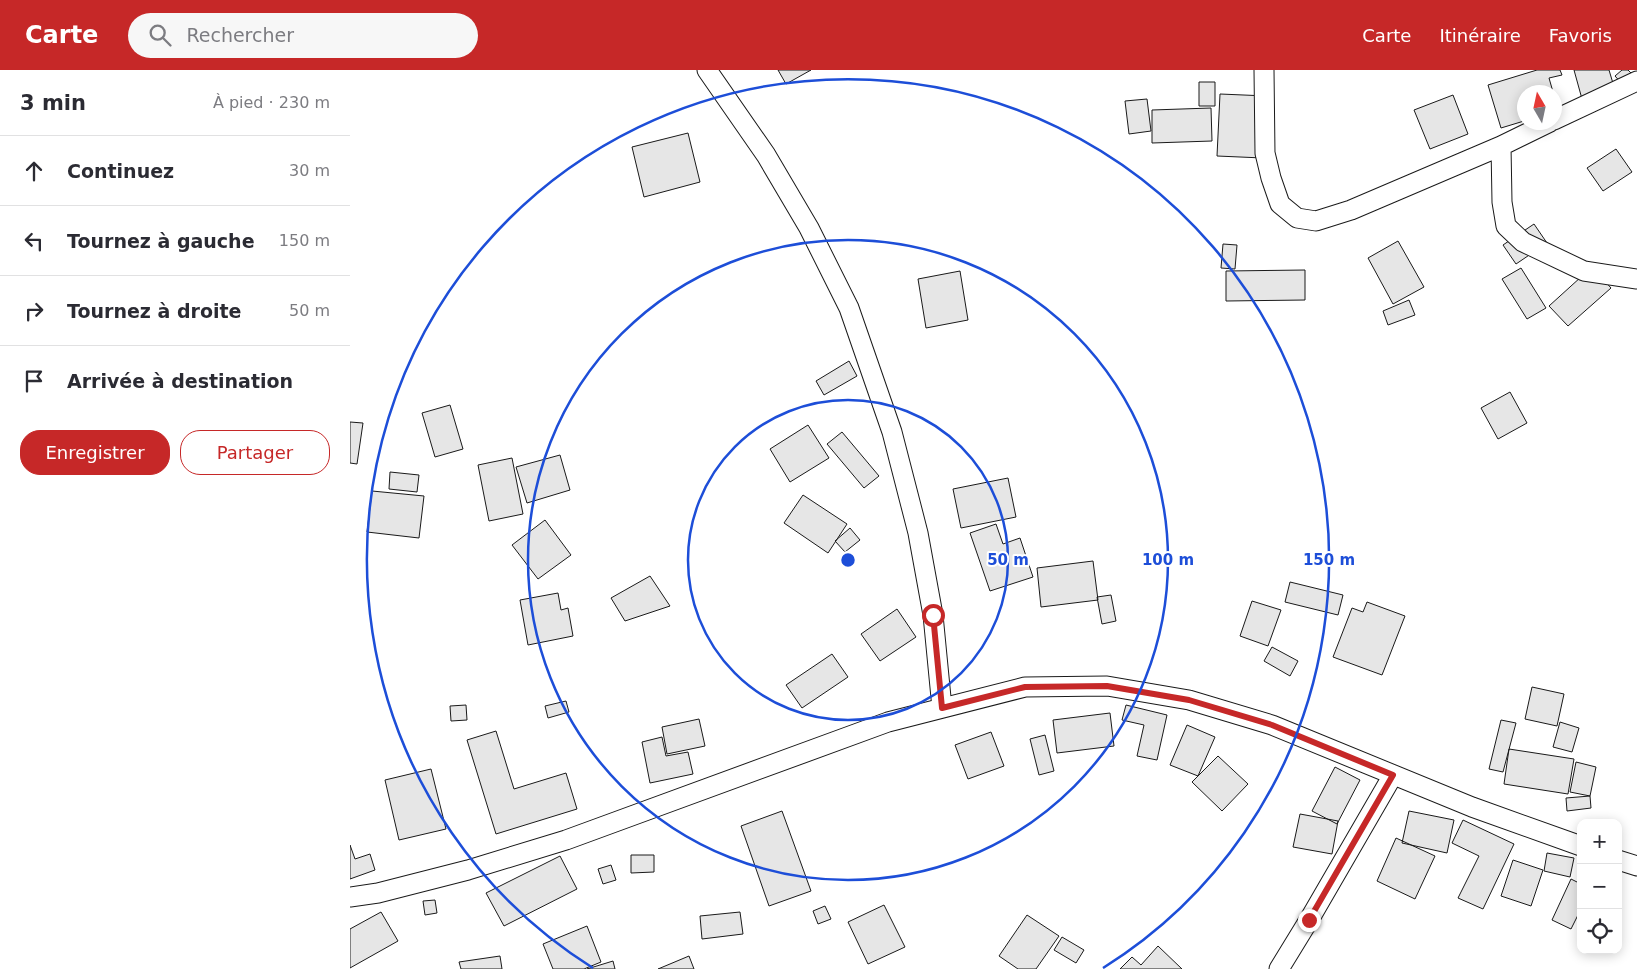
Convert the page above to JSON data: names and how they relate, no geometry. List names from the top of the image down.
{
  "north": "top",
  "page": {
    "header": "Carte",
    "search": "Rechercher",
    "nav": ["Carte", "Itinéraire", "Favoris"],
    "heading": ["3 min", "À pied · 230 m"],
    "list": [
      ["Continuez", "30 m"],
      ["Tournez à gauche", "150 m"],
      ["Tournez à droite", "50 m"],
      "Arrivée à destination"
    ],
    "buttons": ["Enregistrer", "Partager"],
    "map_buttons": ["+", "−"]
  },
  "rings": ["50 m", "100 m", "150 m"]
}
